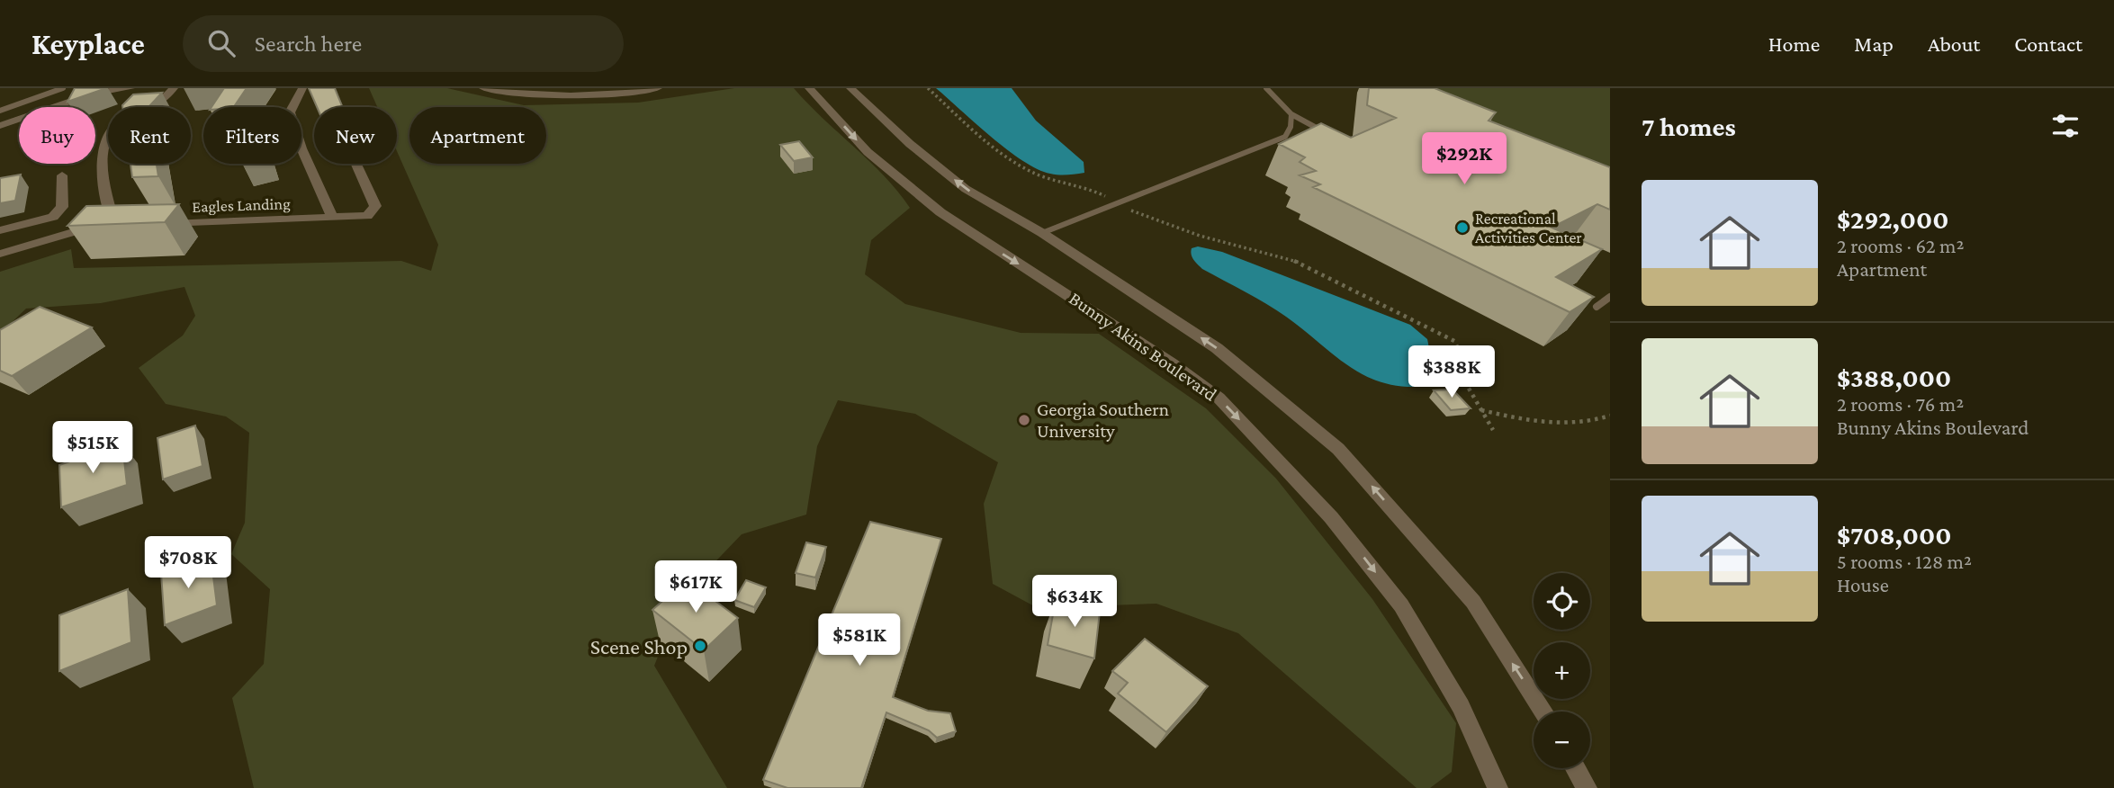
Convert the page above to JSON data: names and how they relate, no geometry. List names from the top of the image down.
{
  "streets": {
    "street": ["Eagles Landing", "Bunny Akins Boulevard"]
  },
  "places": ["Recreational Activities Center", "Georgia Southern University", "Scene Shop"],
  "page": {
    "header": "Keyplace",
    "search": "Search here",
    "nav": [
      "Home",
      "Map",
      "About",
      "Contact"
    ],
    "heading": "7 homes",
    "chip": [
      "Buy",
      "Rent",
      "Filters",
      "New",
      "Apartment"
    ],
    "price": [
      "$292K",
      "$388K",
      "$515K",
      "$708K",
      "$617K",
      "$634K",
      "$581K"
    ],
    "list": [
      {
        "name": "$292,000",
        "note": "2 rooms · 62 m² · Apartment"
      },
      {
        "name": "$388,000",
        "note": "2 rooms · 76 m² · Bunny Akins Boulevard"
      },
      {
        "name": "$708,000",
        "note": "5 rooms · 128 m² · House"
      }
    ],
    "map_buttons": ["+", "−"]
  }
}
